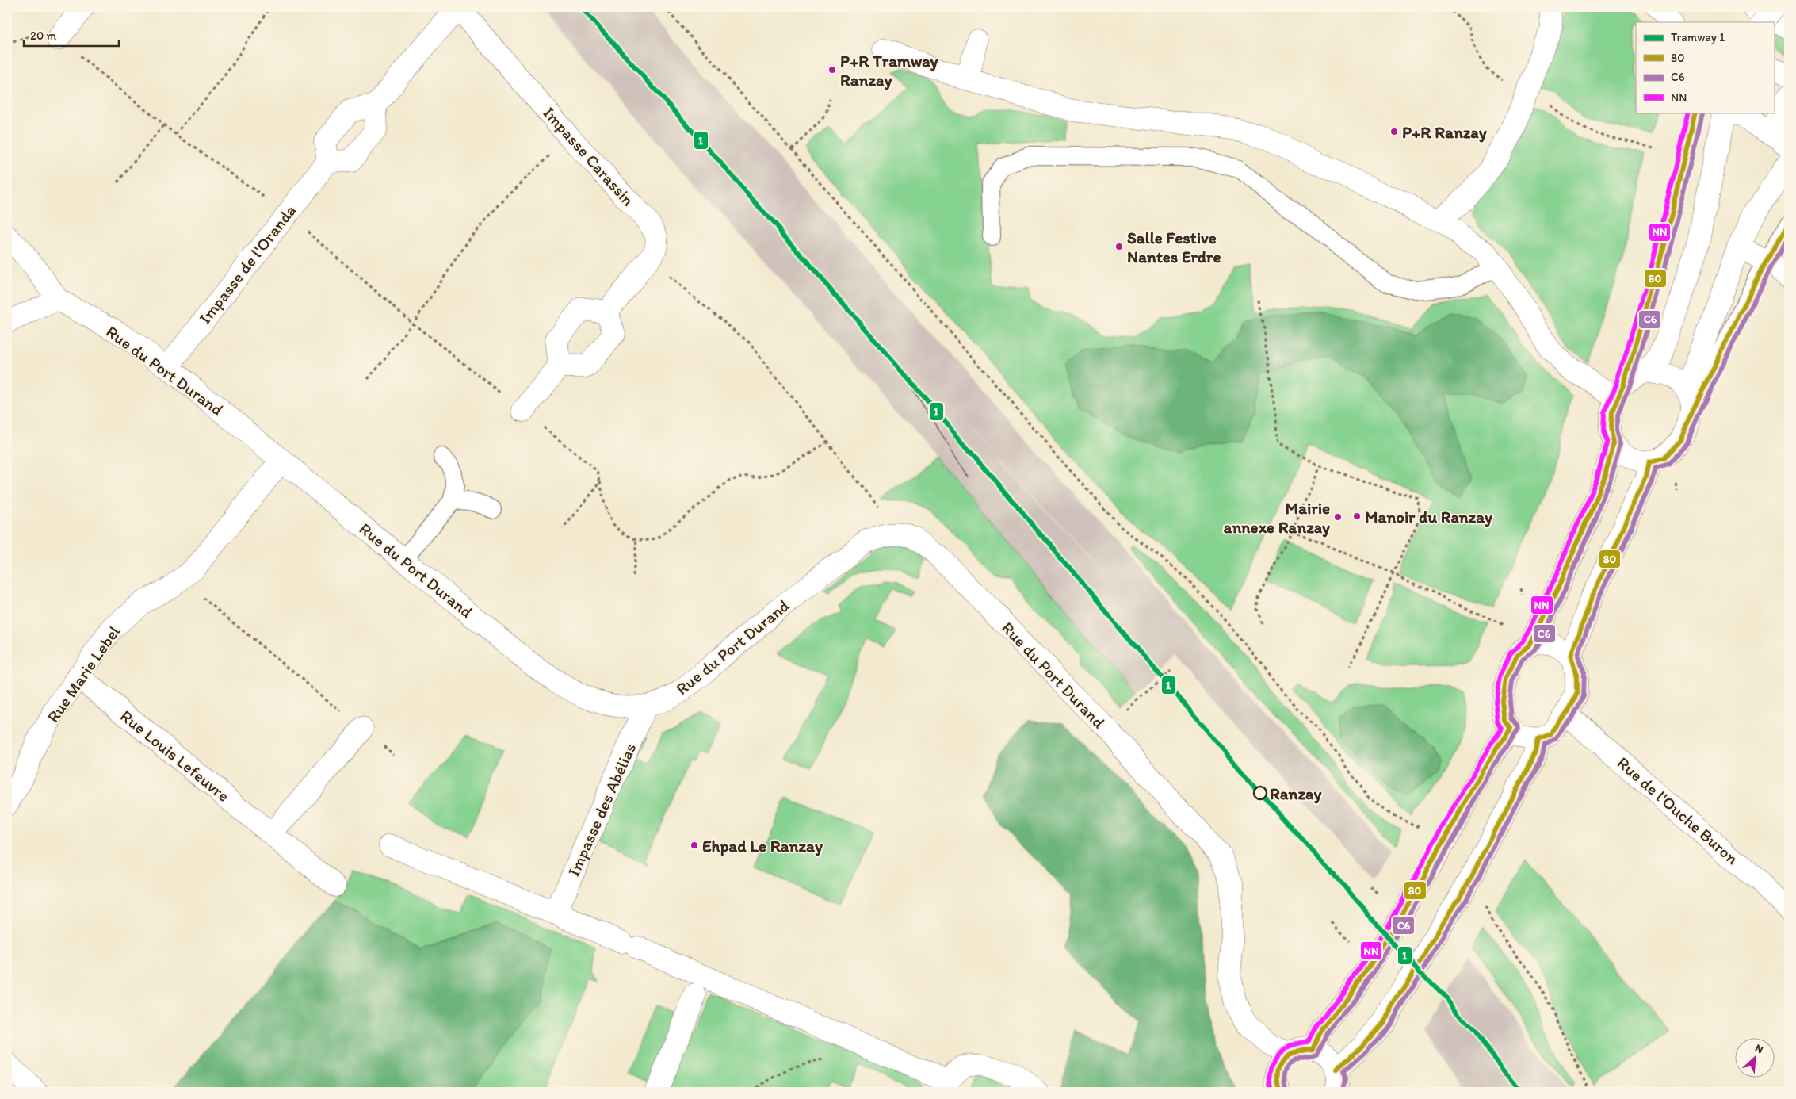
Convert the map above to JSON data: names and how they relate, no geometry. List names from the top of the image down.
{
  "streets": {
    "main road": [
      "Impasse Carassin",
      "Impasse de l'Oranda",
      "Rue du Port Durand",
      "Rue Marie Lebel",
      "Rue Louis Lefeuvre",
      "Impasse des Abélias",
      "Rue de l'Ouche Buron"
    ]
  },
  "crossings": [
    ["Impasse de l'Oranda", "Rue du Port Durand"],
    ["Rue du Port Durand", "Rue Marie Lebel"],
    ["Rue du Port Durand", "Impasse des Abélias"],
    ["Rue Marie Lebel", "Rue Louis Lefeuvre"]
  ],
  "places": [
    "P+R Tramway Ranzay",
    "P+R Ranzay",
    "Salle Festive Nantes Erdre",
    "Manoir du Ranzay",
    "Mairie annexe Ranzay",
    "Ranzay",
    "Ehpad Le Ranzay"
  ],
  "lines": [
    "tram line 1",
    "transit line 80",
    "transit line NN",
    "transit line C6"
  ],
  "legend": [
    "Tramway 1",
    "80",
    "C6",
    "NN"
  ],
  "scale_bar": "20 m",
  "north": "top right"
}
